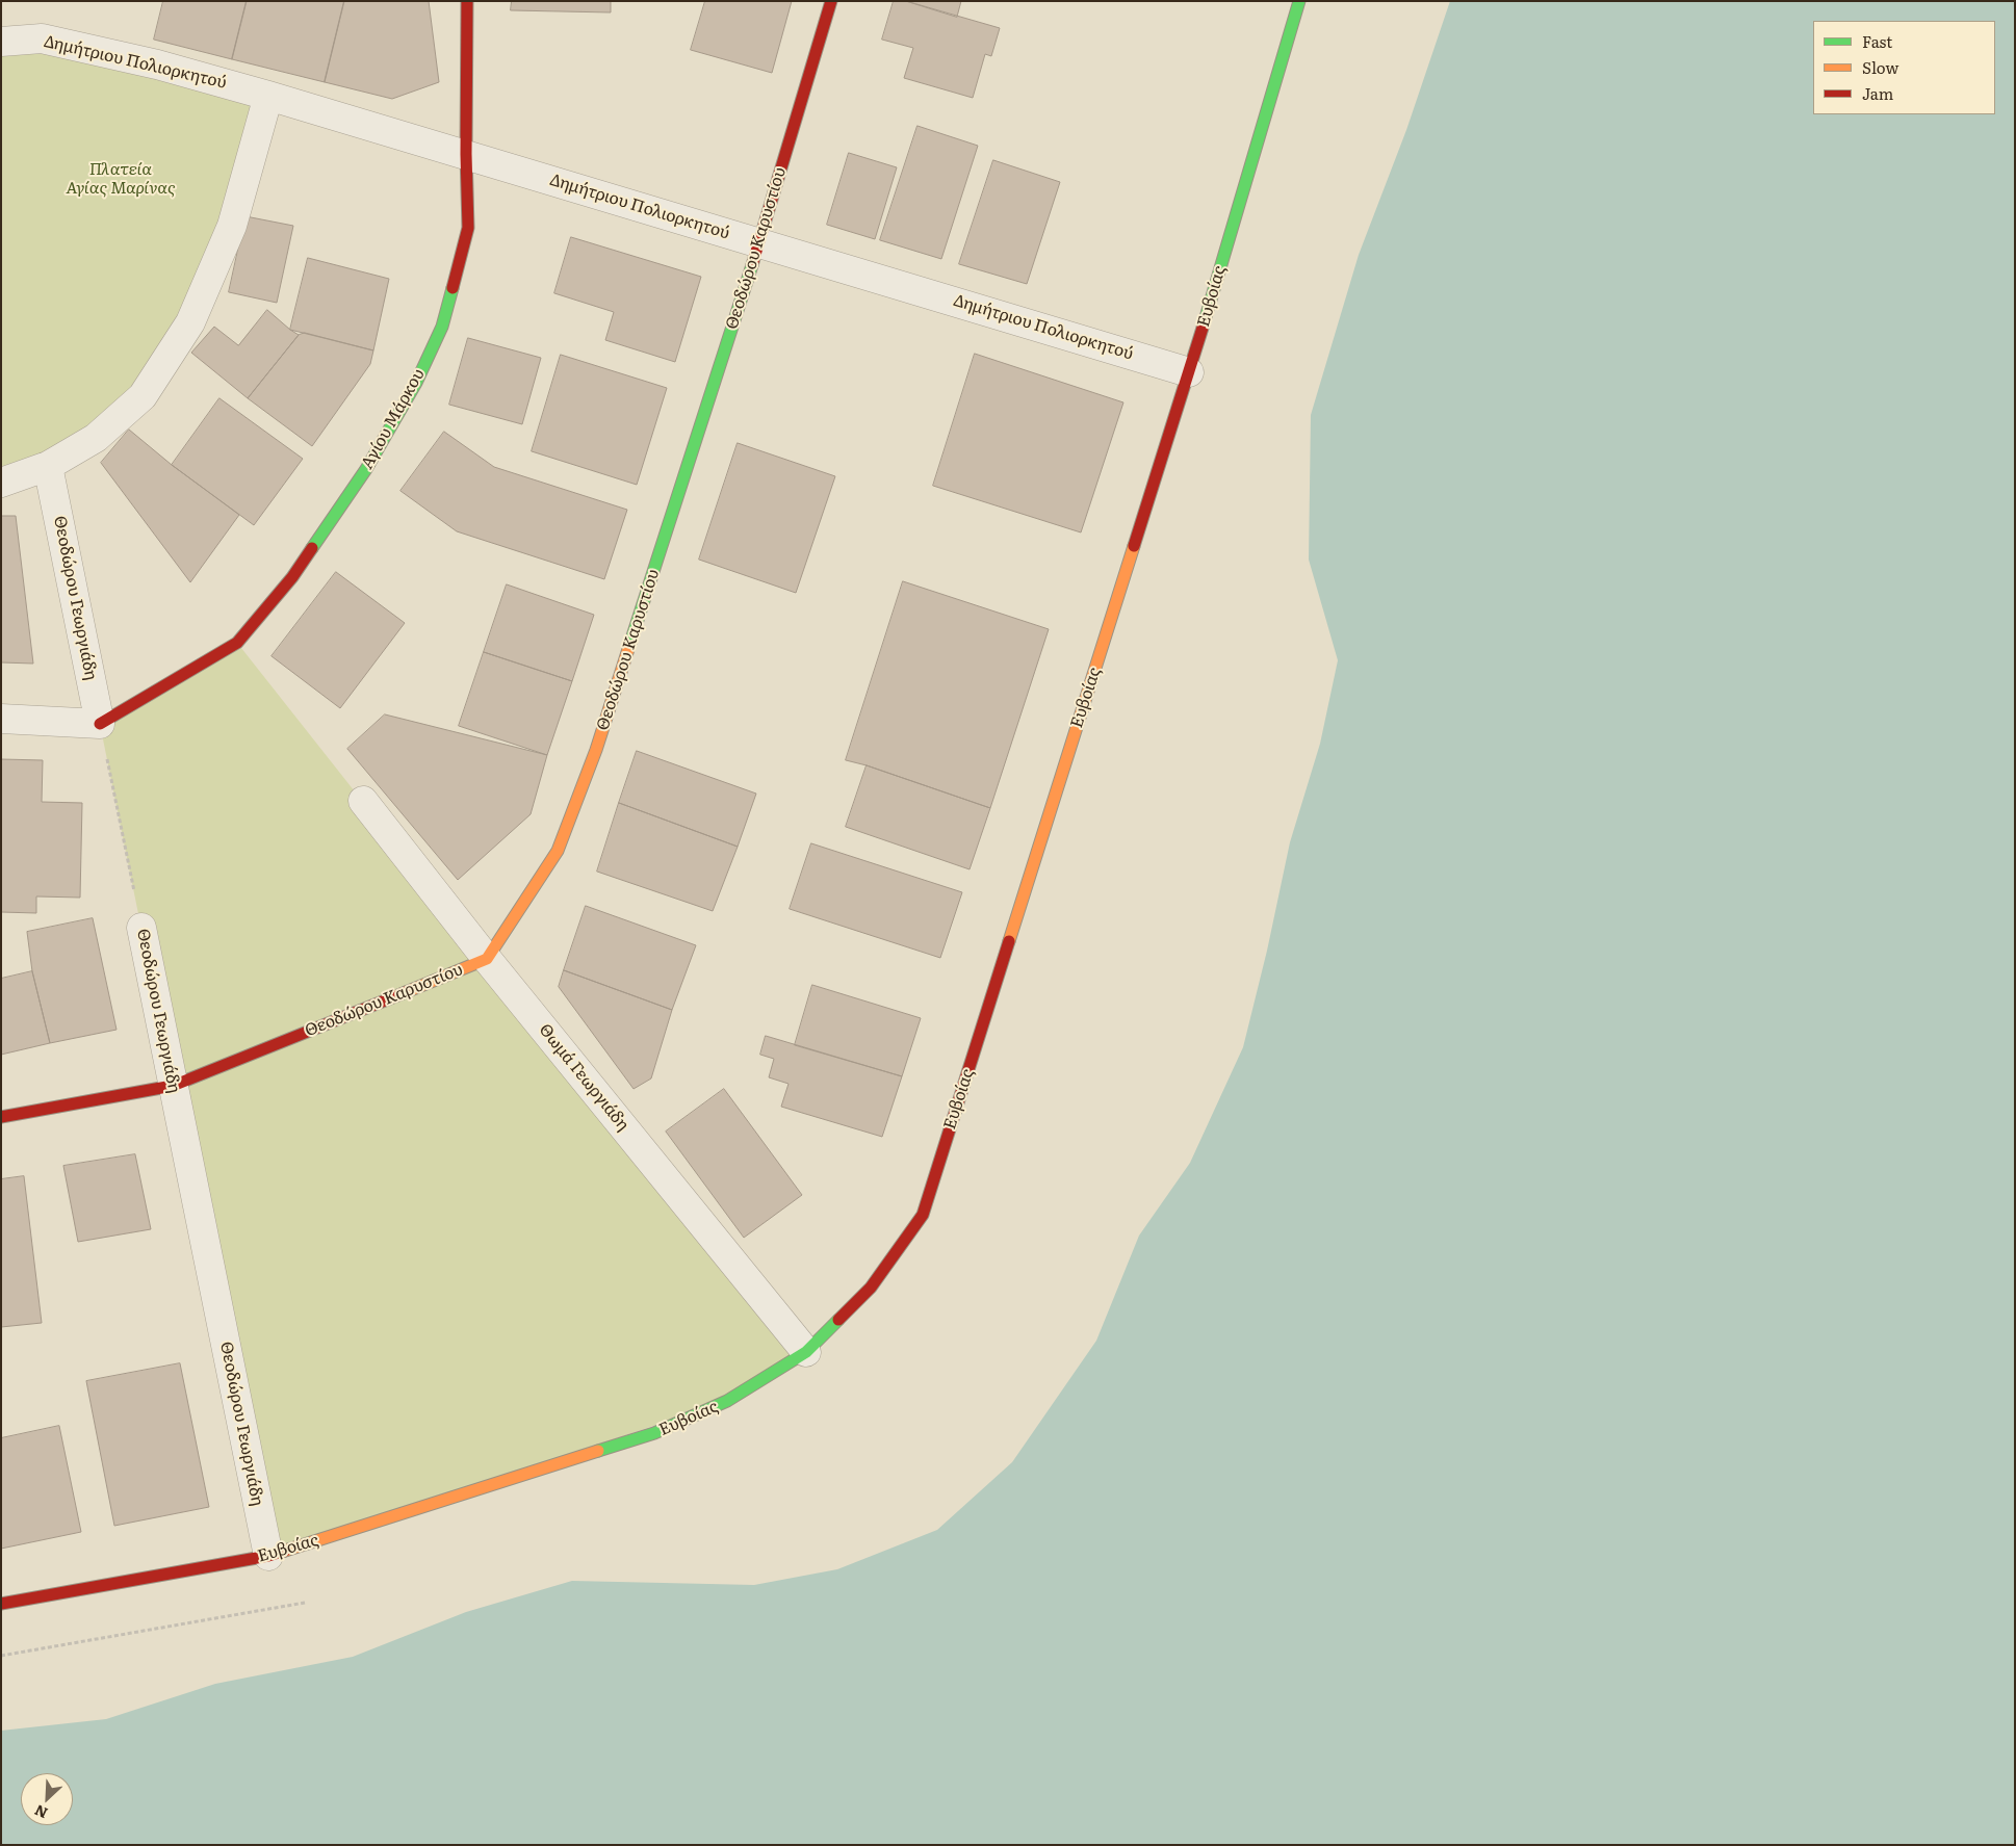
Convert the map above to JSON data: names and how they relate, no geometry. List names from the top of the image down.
{
  "streets": {
    "street": [
      "Δημήτριου Πολιορκητού",
      "Θεοδώρου Καρυστίου",
      "Ευβοίας",
      "Αγίου Μάρκου",
      "Θεοδώρου Γεωργιάδη",
      "Θωμά Γεωργιάδη"
    ]
  },
  "crossings": [
    ["Δημήτριου Πολιορκητού", "Θεοδώρου Καρυστίου"],
    ["Δημήτριου Πολιορκητού", "Ευβοίας"],
    ["Δημήτριου Πολιορκητού", "Αγίου Μάρκου"],
    ["Θεοδώρου Καρυστίου", "Θεοδώρου Γεωργιάδη"],
    ["Θεοδώρου Καρυστίου", "Θωμά Γεωργιάδη"],
    ["Ευβοίας", "Θεοδώρου Γεωργιάδη"],
    ["Ευβοίας", "Θωμά Γεωργιάδη"],
    ["Αγίου Μάρκου", "Θεοδώρου Γεωργιάδη"]
  ],
  "parks": ["Πλατεία Αγίας Μαρίνας"],
  "legend": ["Fast", "Slow", "Jam"],
  "north": "bottom left"
}
